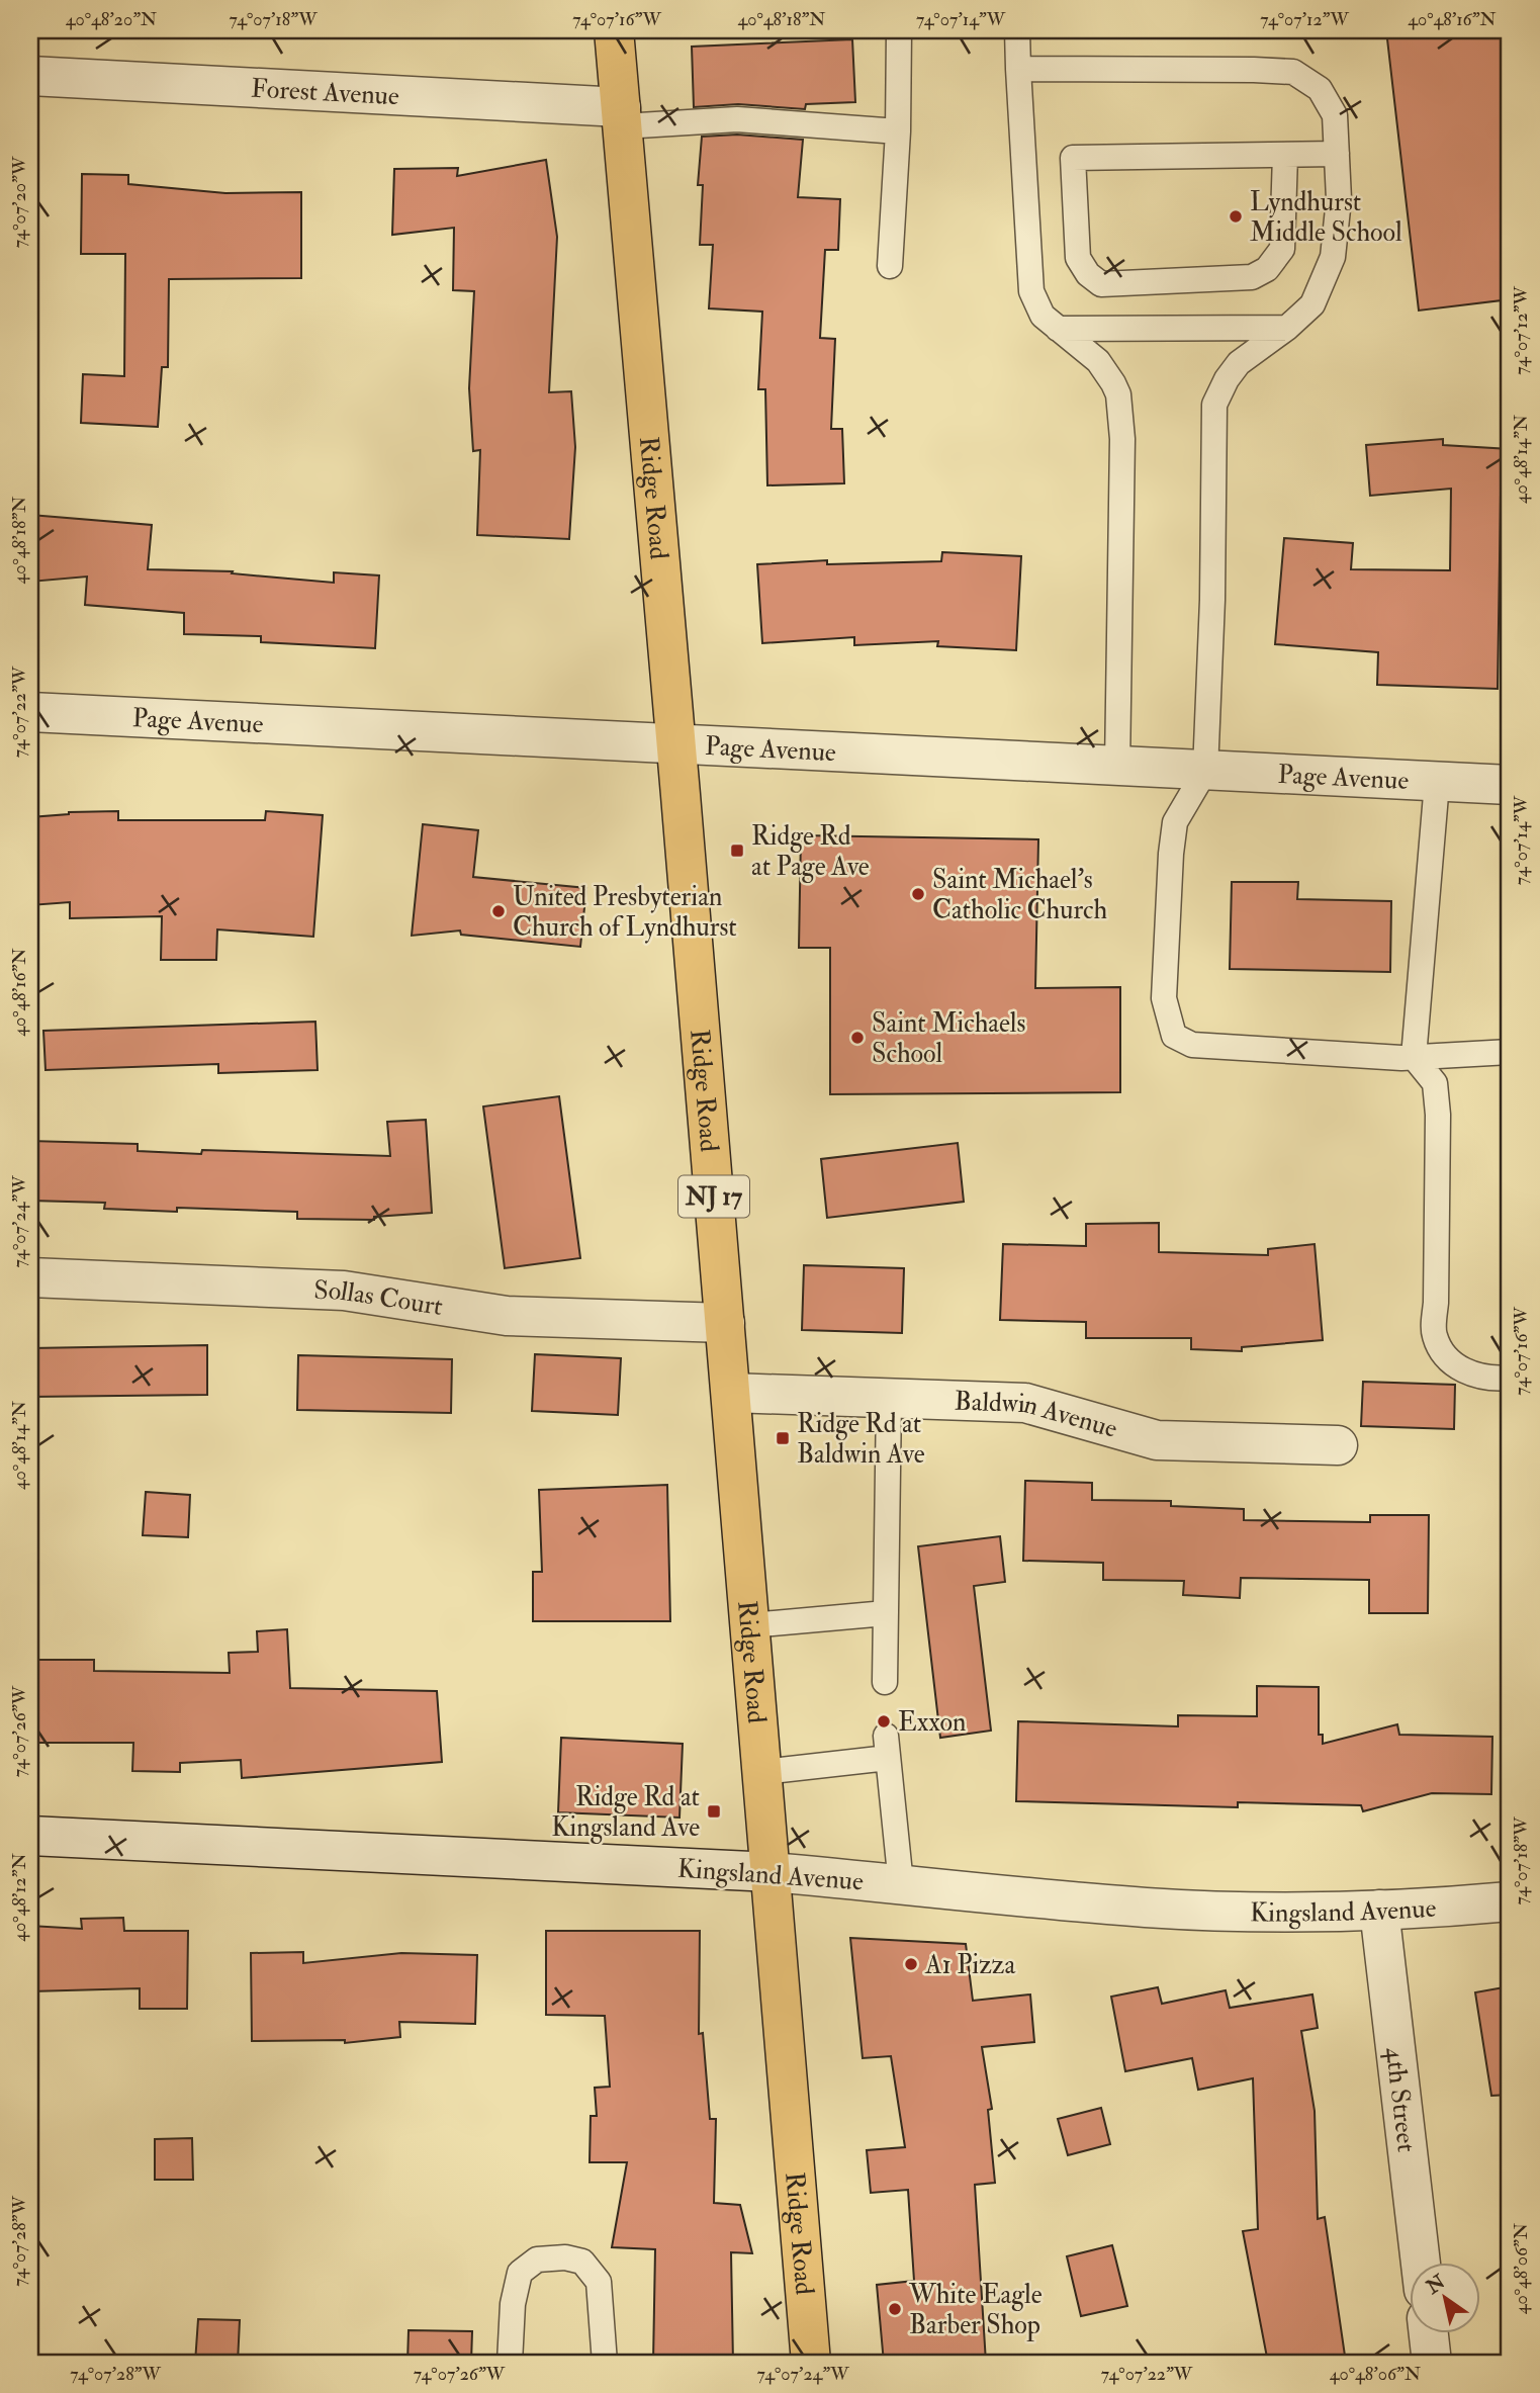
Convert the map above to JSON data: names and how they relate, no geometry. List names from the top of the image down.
{
  "streets": {
    "main road": ["Ridge Road", "NJ 17"],
    "street": [
      "Forest Avenue",
      "Page Avenue",
      "Sollas Court",
      "Baldwin Avenue",
      "Kingsland Avenue",
      "4th Street"
    ]
  },
  "crossings": [
    ["Forest Avenue", "Ridge Road"],
    ["Ridge Road", "Page Avenue"],
    ["Ridge Road", "Sollas Court"],
    ["Ridge Road", "Baldwin Avenue"],
    ["Ridge Road", "Kingsland Avenue"],
    ["Kingsland Avenue", "4th Street"]
  ],
  "places": {
    "other": [
      "Lyndhurst Middle School",
      "Saint Michael's Catholic Church",
      "United Presbyterian Church of Lyndhurst",
      "Saint Michaels School",
      "Exxon",
      "A1 Pizza",
      "White Eagle Barber Shop"
    ],
    "transit": ["Ridge Rd at Page Ave", "Ridge Rd at Baldwin Ave", "Ridge Rd at Kingsland Ave"]
  },
  "north": "top left",
  "coordinates": [
    "40°48'20\"N",
    "74°07'18\"W",
    "74°07'16\"W",
    "40°48'18\"N",
    "74°07'14\"W",
    "74°07'12\"W",
    "40°48'16\"N",
    "74°07'20\"W",
    "40°48'14\"N",
    "74°07'22\"W",
    "74°07'24\"W",
    "74°07'26\"W",
    "40°48'12\"N",
    "74°07'28\"W",
    "40°48'06\"N"
  ]
}
